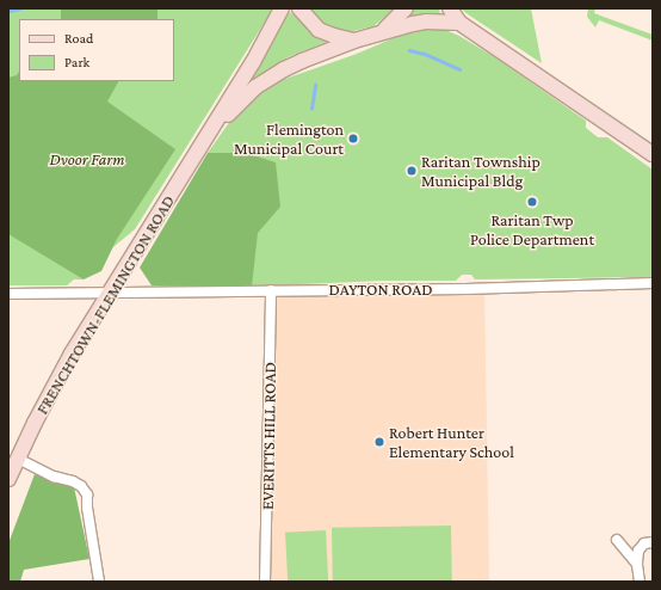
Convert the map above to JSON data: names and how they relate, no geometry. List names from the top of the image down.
{
  "streets": {
    "main road": ["FRENCHTOWN-FLEMINGTON ROAD"],
    "street": ["DAYTON ROAD", "EVERITTS HILL ROAD"]
  },
  "crossings": [
    ["DAYTON ROAD", "FRENCHTOWN-FLEMINGTON ROAD"],
    ["DAYTON ROAD", "EVERITTS HILL ROAD"]
  ],
  "parks": ["Dvoor Farm"],
  "places": [
    "Flemington Municipal Court",
    "Raritan Township Municipal Bldg",
    "Raritan Twp Police Department",
    "Robert Hunter Elementary School"
  ],
  "legend": ["Road", "Park"]
}
